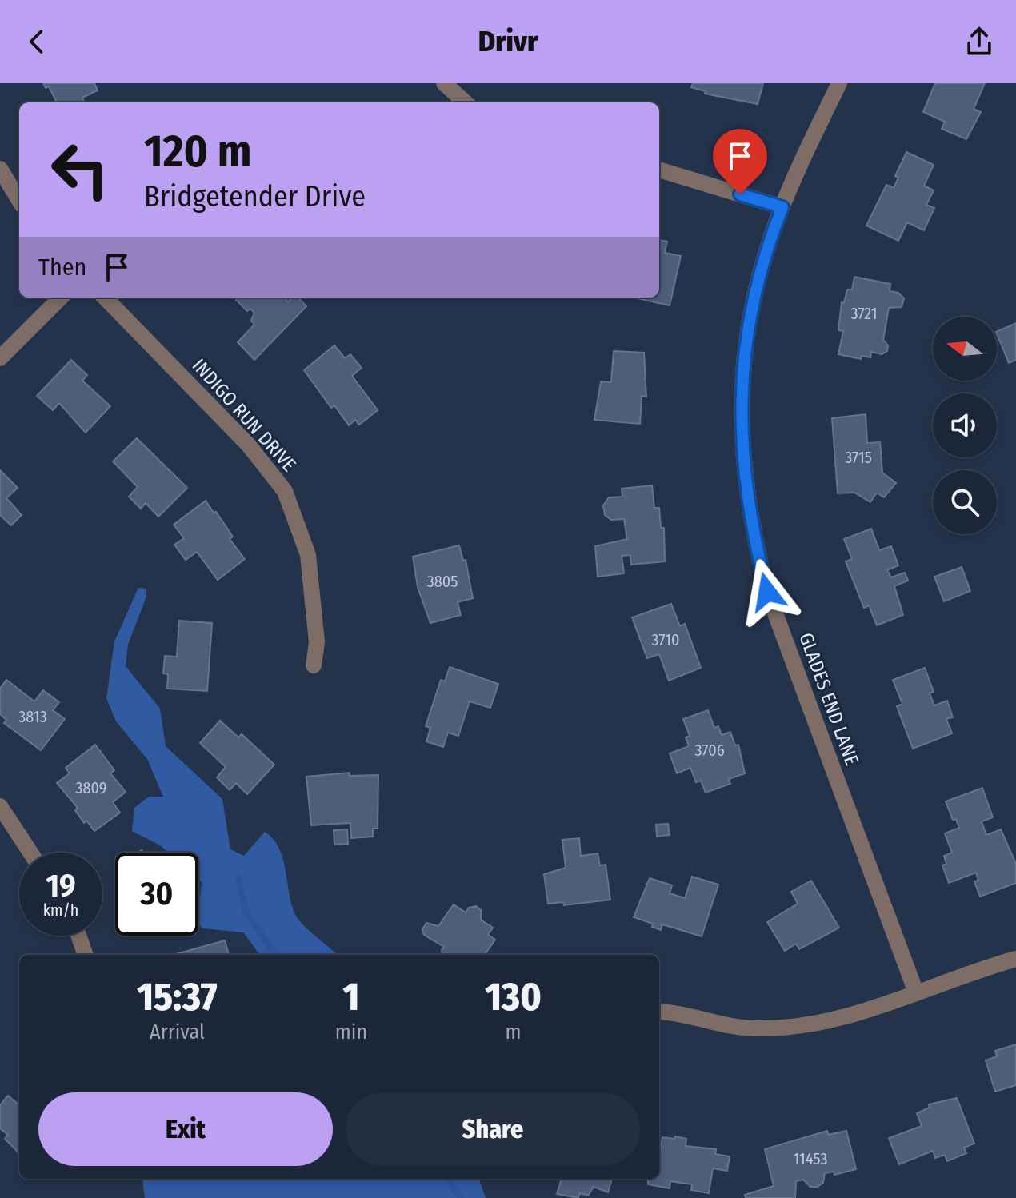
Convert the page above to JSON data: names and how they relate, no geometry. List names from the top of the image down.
{
  "streets": {
    "street": ["INDIGO RUN DRIVE", "GLADES END LANE"]
  },
  "house_numbers": [
    "3721",
    "3715",
    "3805",
    "3710",
    "3813",
    "3706",
    "3809",
    "11453"
  ],
  "north": "left",
  "page": {
    "header": "Drivr",
    "turn": ["120 m", "Bridgetender Drive"],
    "then": "Then",
    "speed": "19 km/h",
    "limit": "30",
    "eta": [
      "15:37",
      "Arrival",
      "1",
      "min",
      "130",
      "m"
    ],
    "buttons": ["Exit", "Share"]
  }
}
